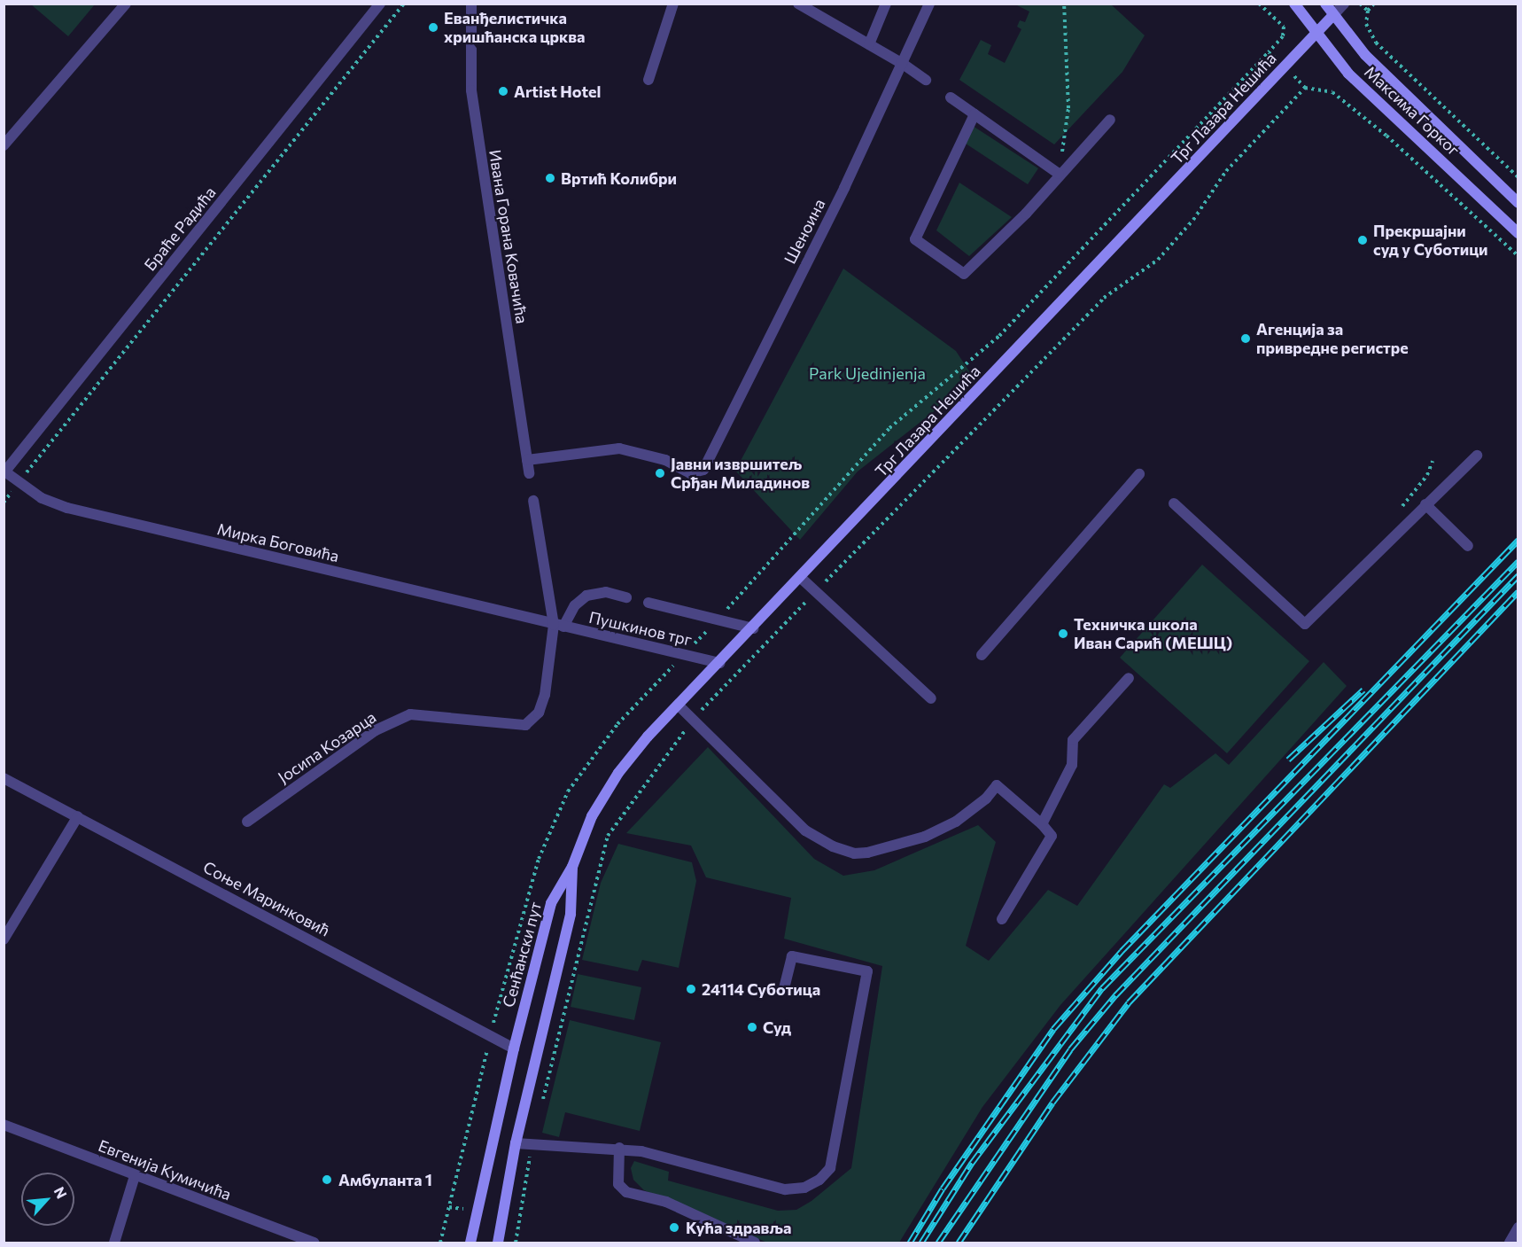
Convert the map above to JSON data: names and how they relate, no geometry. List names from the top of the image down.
{
  "streets": {
    "main road": ["Трг Лазара Нешића", "Максима Горког", "Сенћански пут"],
    "street": [
      "Браће Радића",
      "Шеноина",
      "Ивана Горана Ковачића",
      "Мирка Боговића",
      "Пушкинов трг",
      "Јосипа Козарца",
      "Соње Маринковић",
      "Евгенија Кумичића"
    ]
  },
  "crossings": [
    ["Трг Лазара Нешића", "Максима Горког"],
    ["Трг Лазара Нешића", "Пушкинов трг"],
    ["Трг Лазара Нешића", "Сенћански пут"],
    ["Браће Радића", "Мирка Боговића"],
    ["Шеноина", "Ивана Горана Ковачића"],
    ["Мирка Боговића", "Пушкинов трг"],
    ["Мирка Боговића", "Јосипа Козарца"],
    ["Пушкинов трг", "Јосипа Козарца"],
    ["Соње Маринковић", "Сенћански пут"]
  ],
  "parks": ["Park Ujedinjenja"],
  "places": [
    "Еванђелистичка хришћанска црква",
    "Artist Hotel",
    "Вртић Колибри",
    "Прекршајни суд у Суботици",
    "Агенција за привредне регистре",
    "Јавни извршитељ Срђан Миладинов",
    "Техничка школа Иван Сарић (МЕШЦ)",
    "24114 Суботица",
    "Суд",
    "Амбуланта 1",
    "Кућа здравља"
  ],
  "north": "top right"
}
